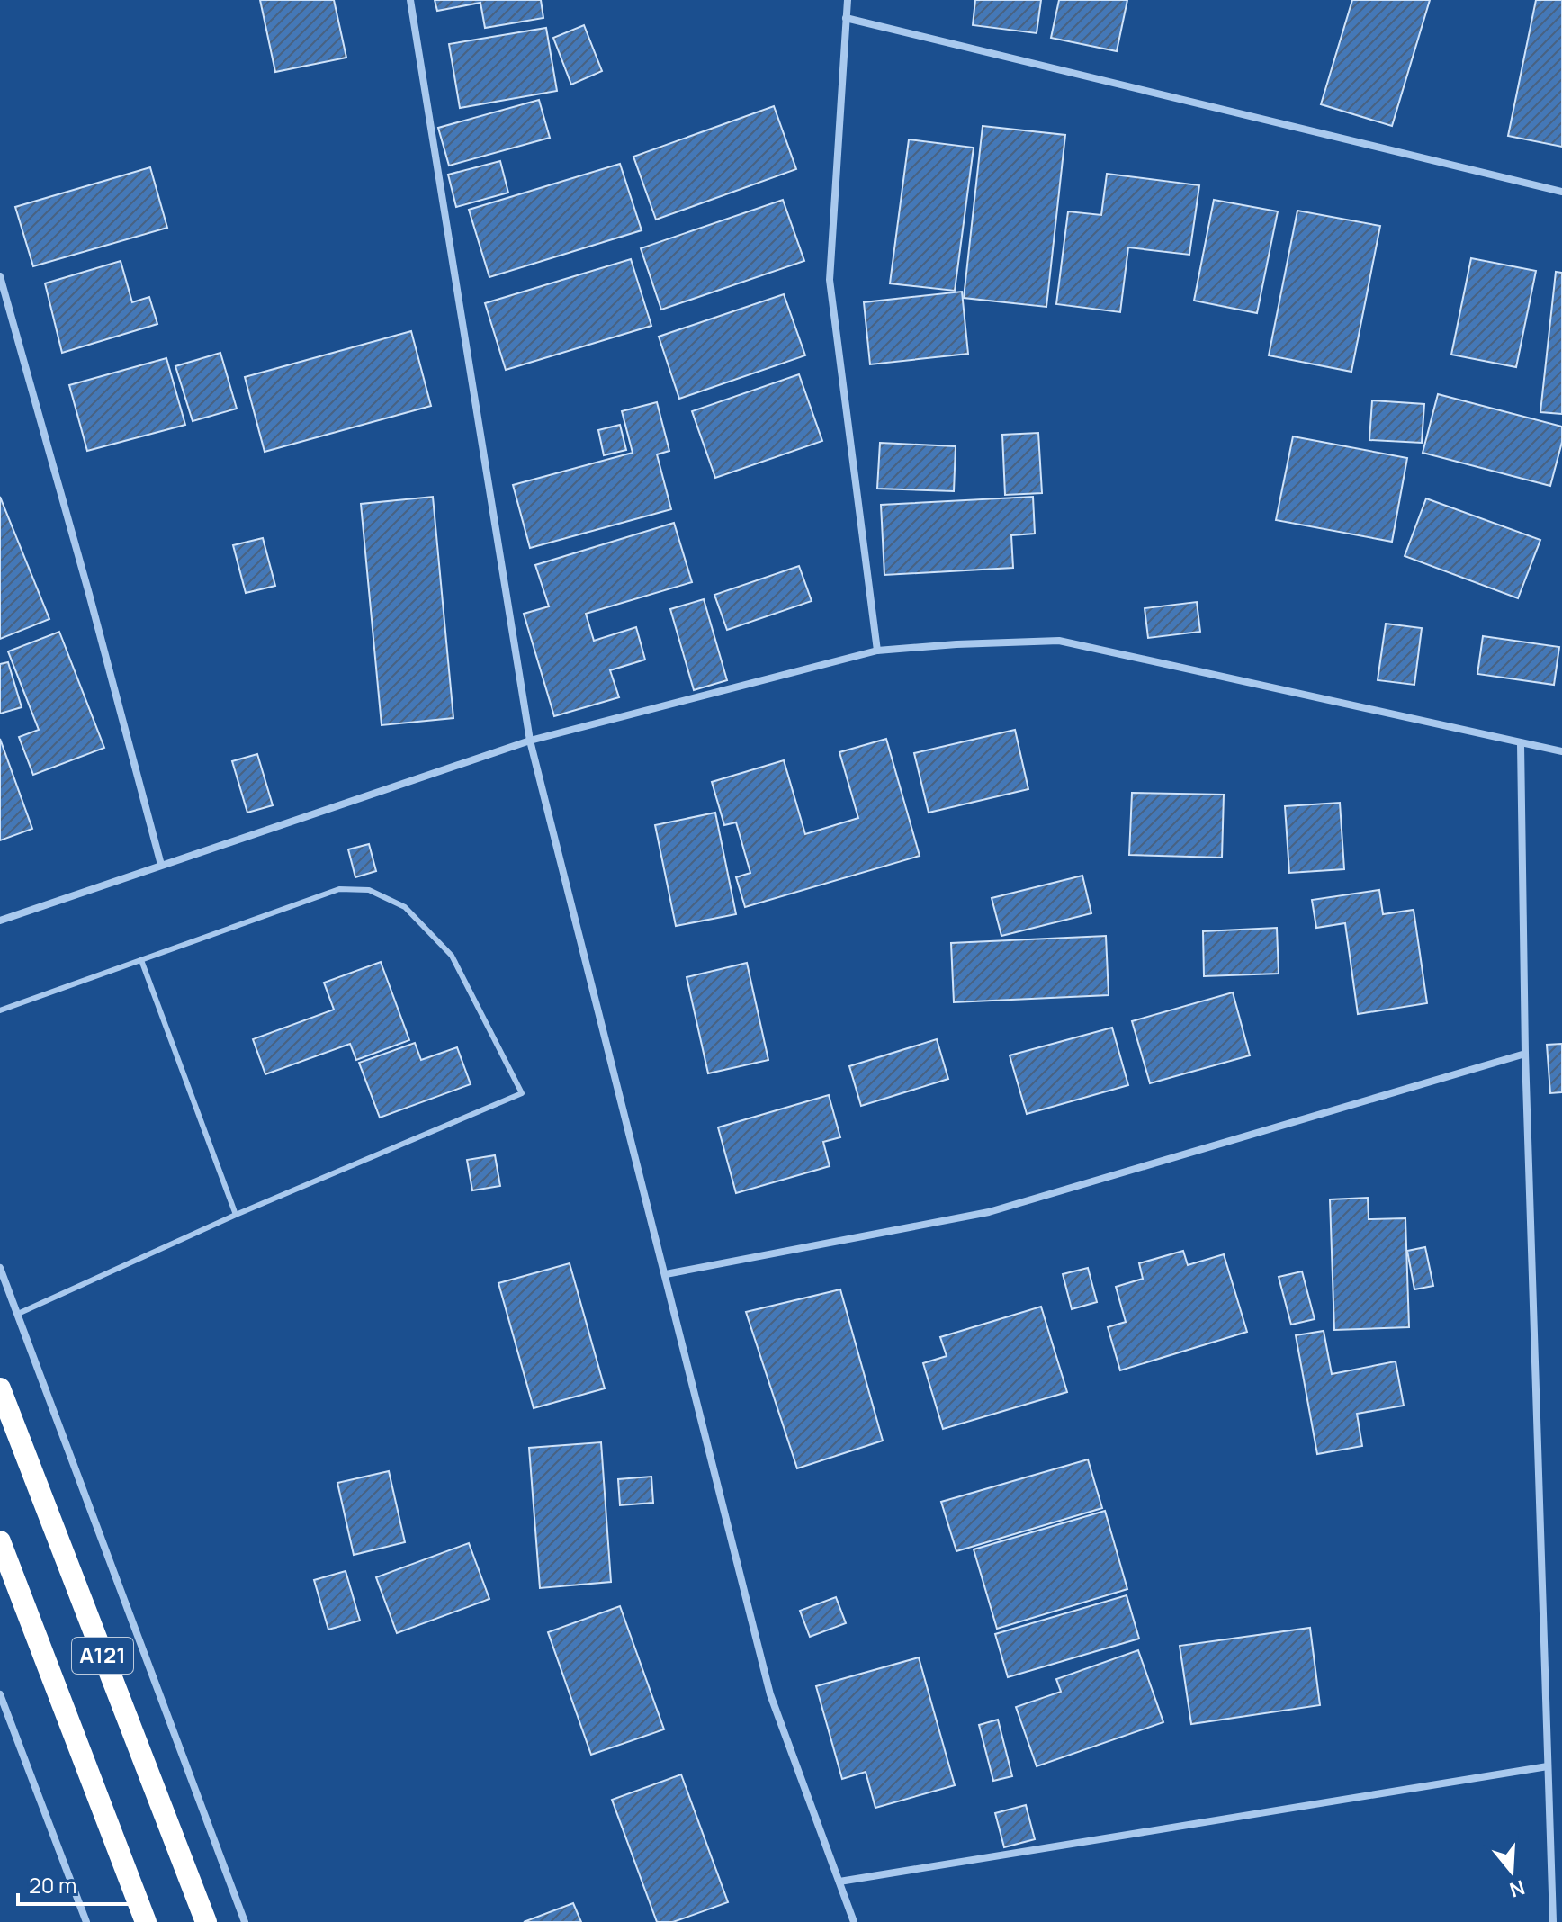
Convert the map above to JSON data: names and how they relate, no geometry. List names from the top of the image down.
{
  "streets": {
    "highway": ["A121"]
  },
  "scale_bar": "20 m",
  "north": "bottom"
}
